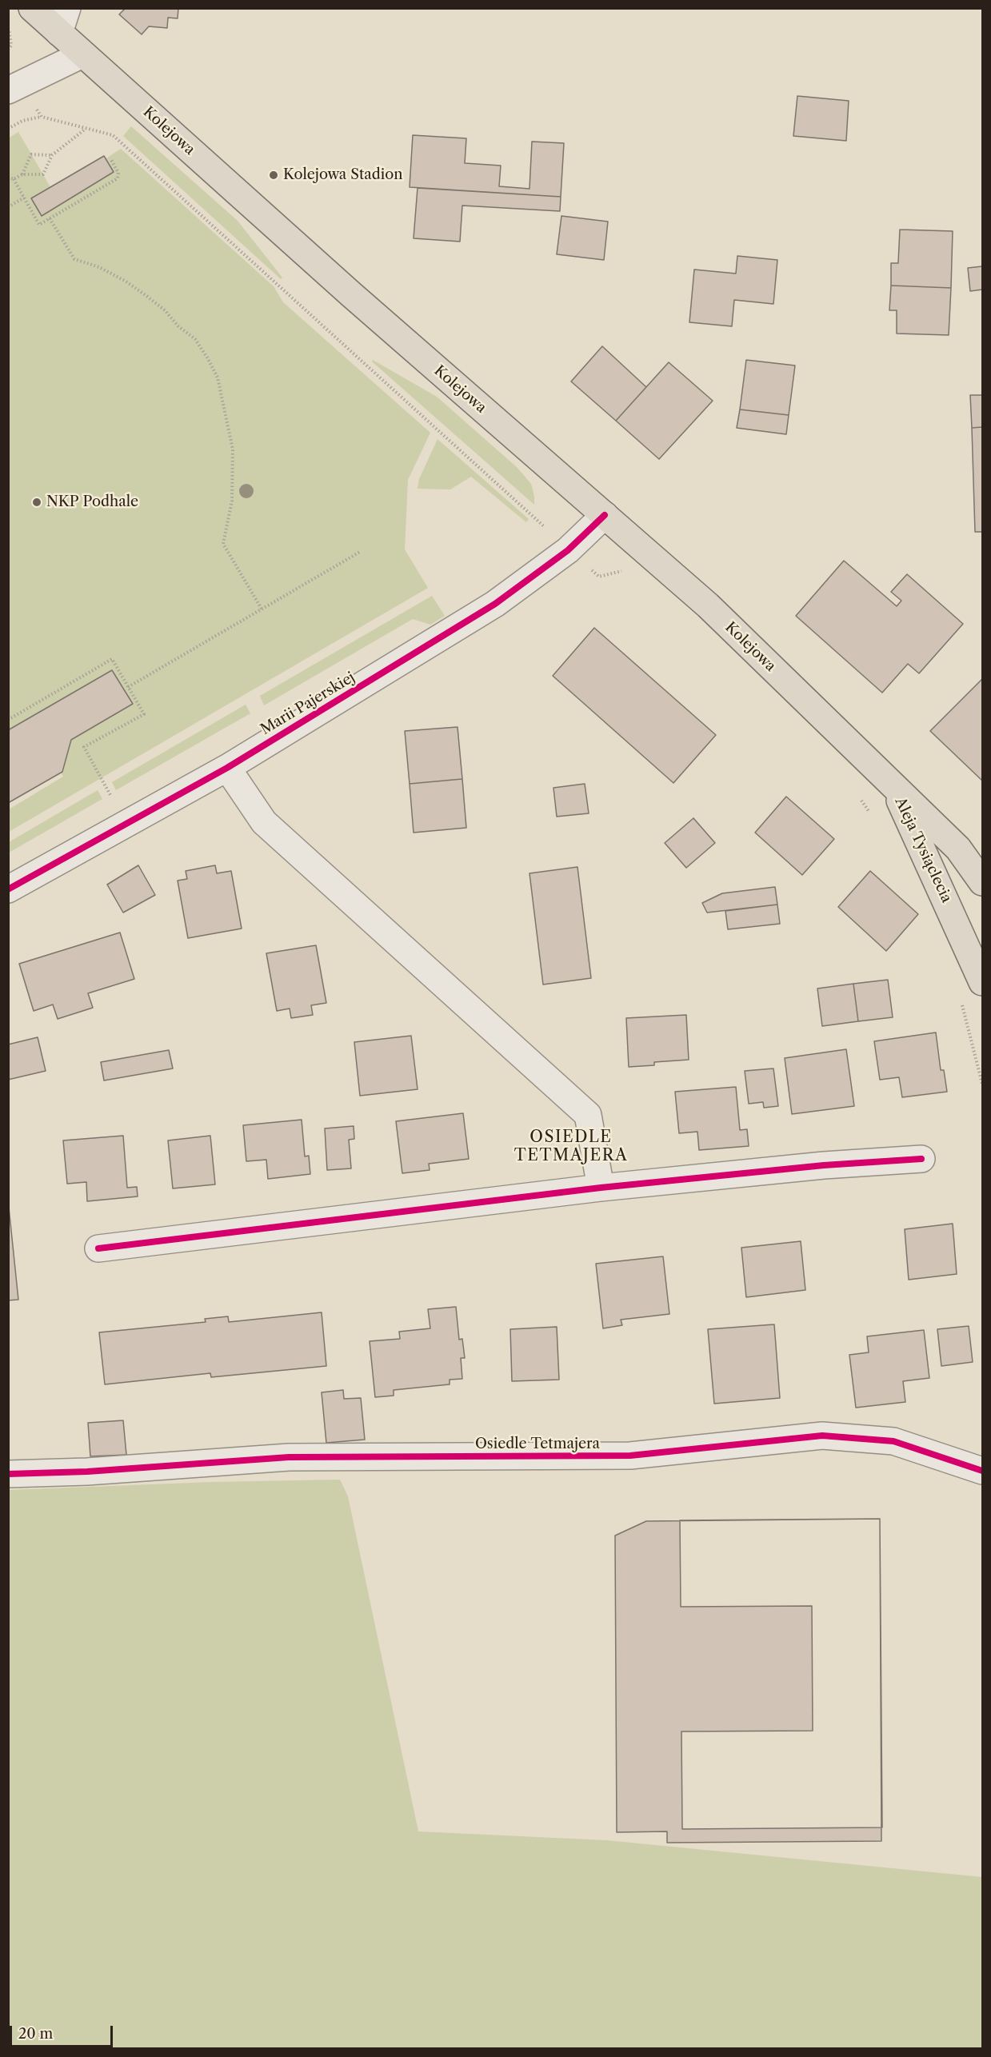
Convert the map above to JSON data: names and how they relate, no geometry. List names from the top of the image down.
{
  "streets": {
    "main road": ["Kolejowa", "Aleja Tysiąclecia"],
    "street": ["Marii Pajerskiej", "Osiedle Tetmajera"]
  },
  "crossings": [
    ["Kolejowa", "Marii Pajerskiej"],
    ["Kolejowa", "Aleja Tysiąclecia"]
  ],
  "districts": ["OSIEDLE TETMAJERA"],
  "places": ["Kolejowa Stadion", "NKP Podhale"],
  "scale_bar": "20 m"
}
